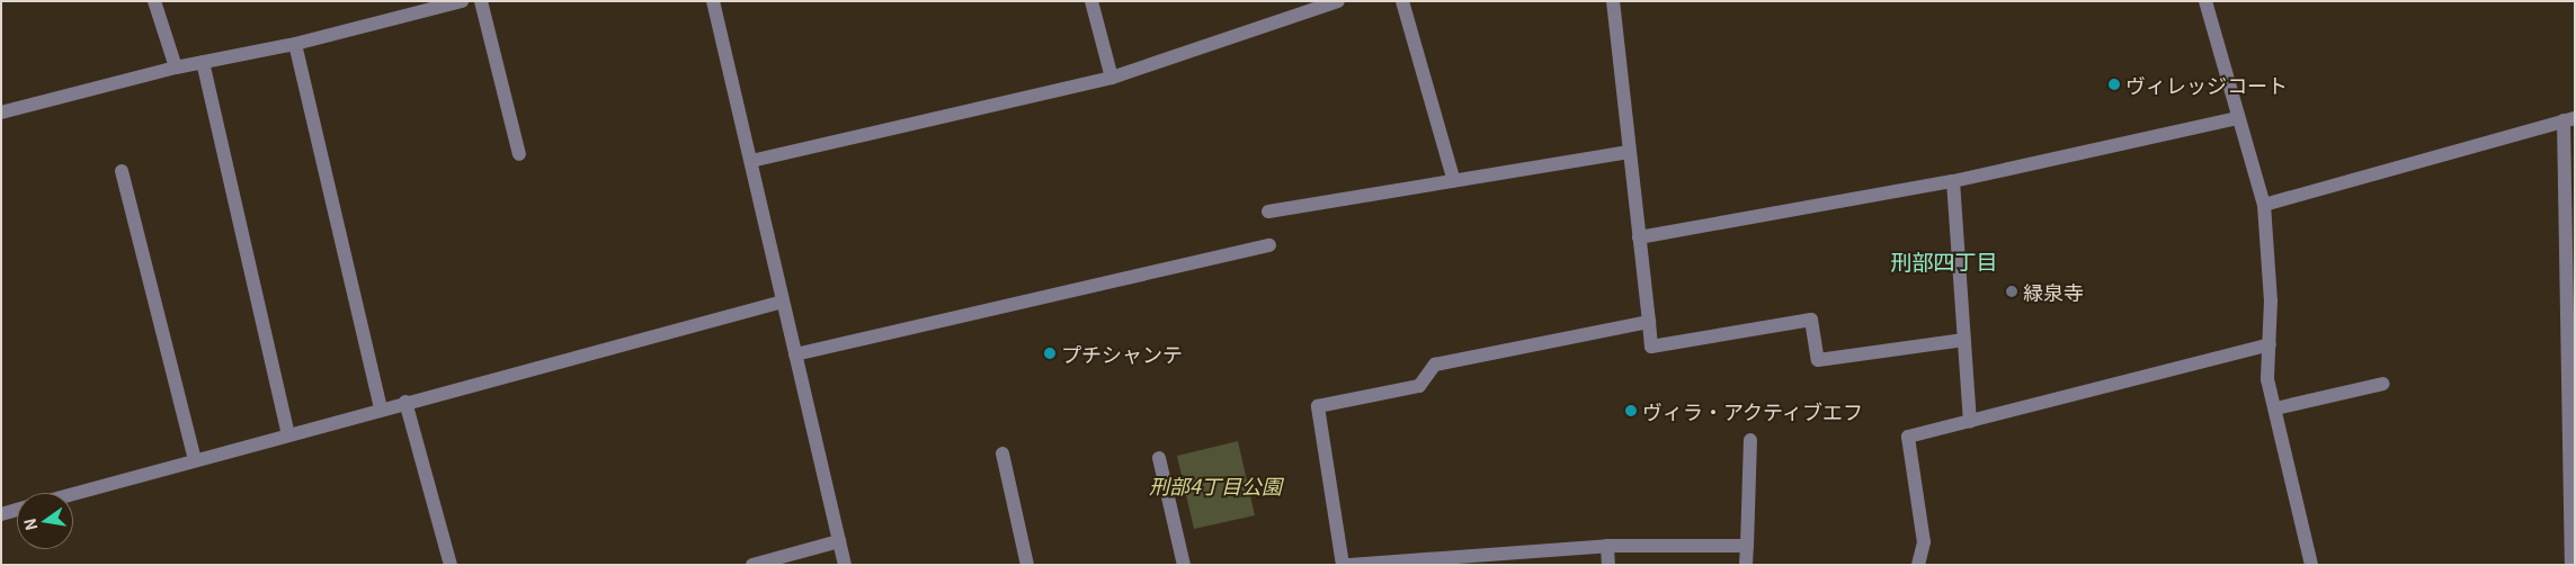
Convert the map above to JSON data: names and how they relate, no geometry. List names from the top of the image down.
{
  "districts": ["刑部四丁目"],
  "parks": ["刑部4丁目公園"],
  "places": [
    "ヴィレッジコート",
    "緑泉寺",
    "プチシャンテ",
    "ヴィラ・アクティブエフ"
  ],
  "north": "left"
}
